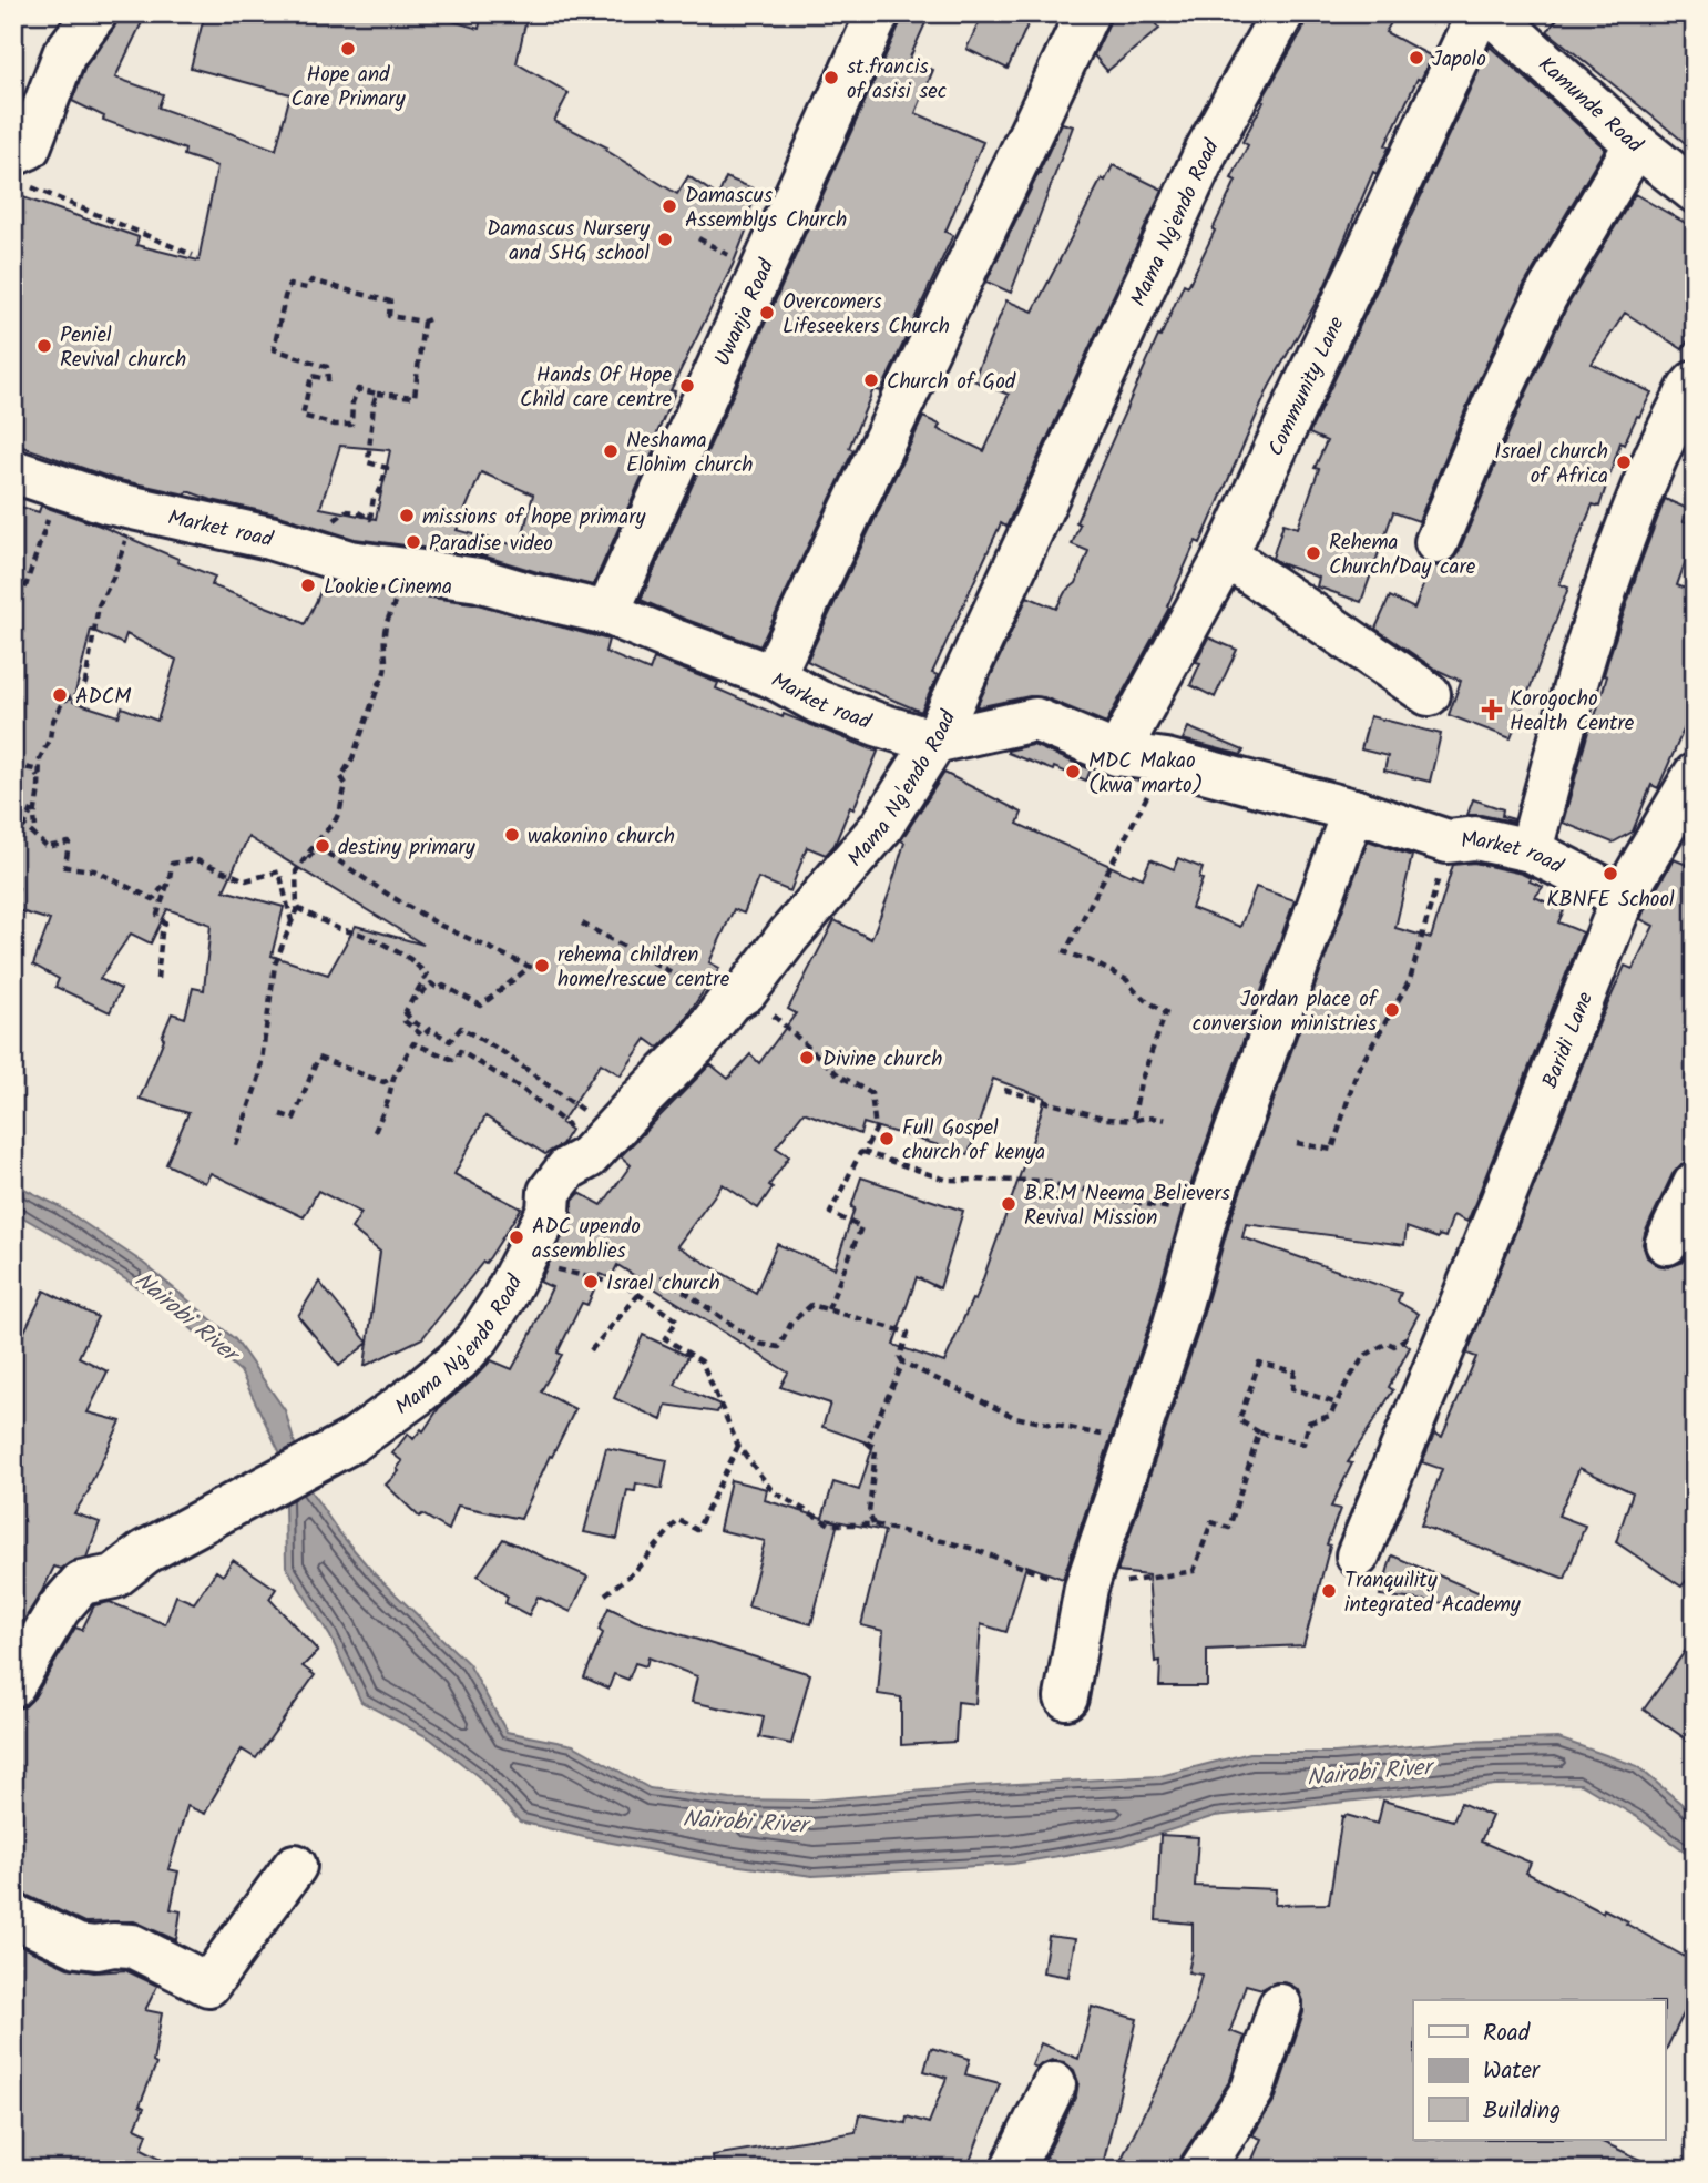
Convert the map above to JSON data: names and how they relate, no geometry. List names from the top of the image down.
{
  "streets": {
    "street": [
      "Kamunde Road",
      "Mama Ng'endo Road",
      "Uwanja Road",
      "Community Lane",
      "Market road",
      "Baridi Lane"
    ]
  },
  "crossings": [
    ["Mama Ng'endo Road", "Market road"],
    ["Uwanja Road", "Market road"],
    ["Community Lane", "Market road"],
    ["Market road", "Baridi Lane"]
  ],
  "water": ["Nairobi River"],
  "places": {
    "other": [
      "Hope and Care Primary",
      "Japolo",
      "st.francis of asisi sec",
      "Damascus Assemblys Church",
      "Damascus Nursery and SHG school",
      "Overcomers Lifeseekers Church",
      "Peniel Revival church",
      "Church of God",
      "Hands Of Hope Child care centre",
      "Neshama Elohim church",
      "Israel church of Africa",
      "missions of hope primary",
      "Paradise video",
      "Rehema Church/Day care",
      "Lookie Cinema",
      "ADCM",
      "MDC Makao (kwa marto)",
      "wakonino church",
      "destiny primary",
      "KBNFE School",
      "rehema children home/rescue centre",
      "Jordan place of conversion ministries",
      "Divine church",
      "Full Gospel church of kenya",
      "B.R.M Neema Believers Revival Mission",
      "ADC upendo assemblies",
      "Israel church",
      "Tranquility integrated Academy"
    ],
    "health": ["Korogocho Health Centre"]
  },
  "legend": ["Road", "Water", "Building"]
}
